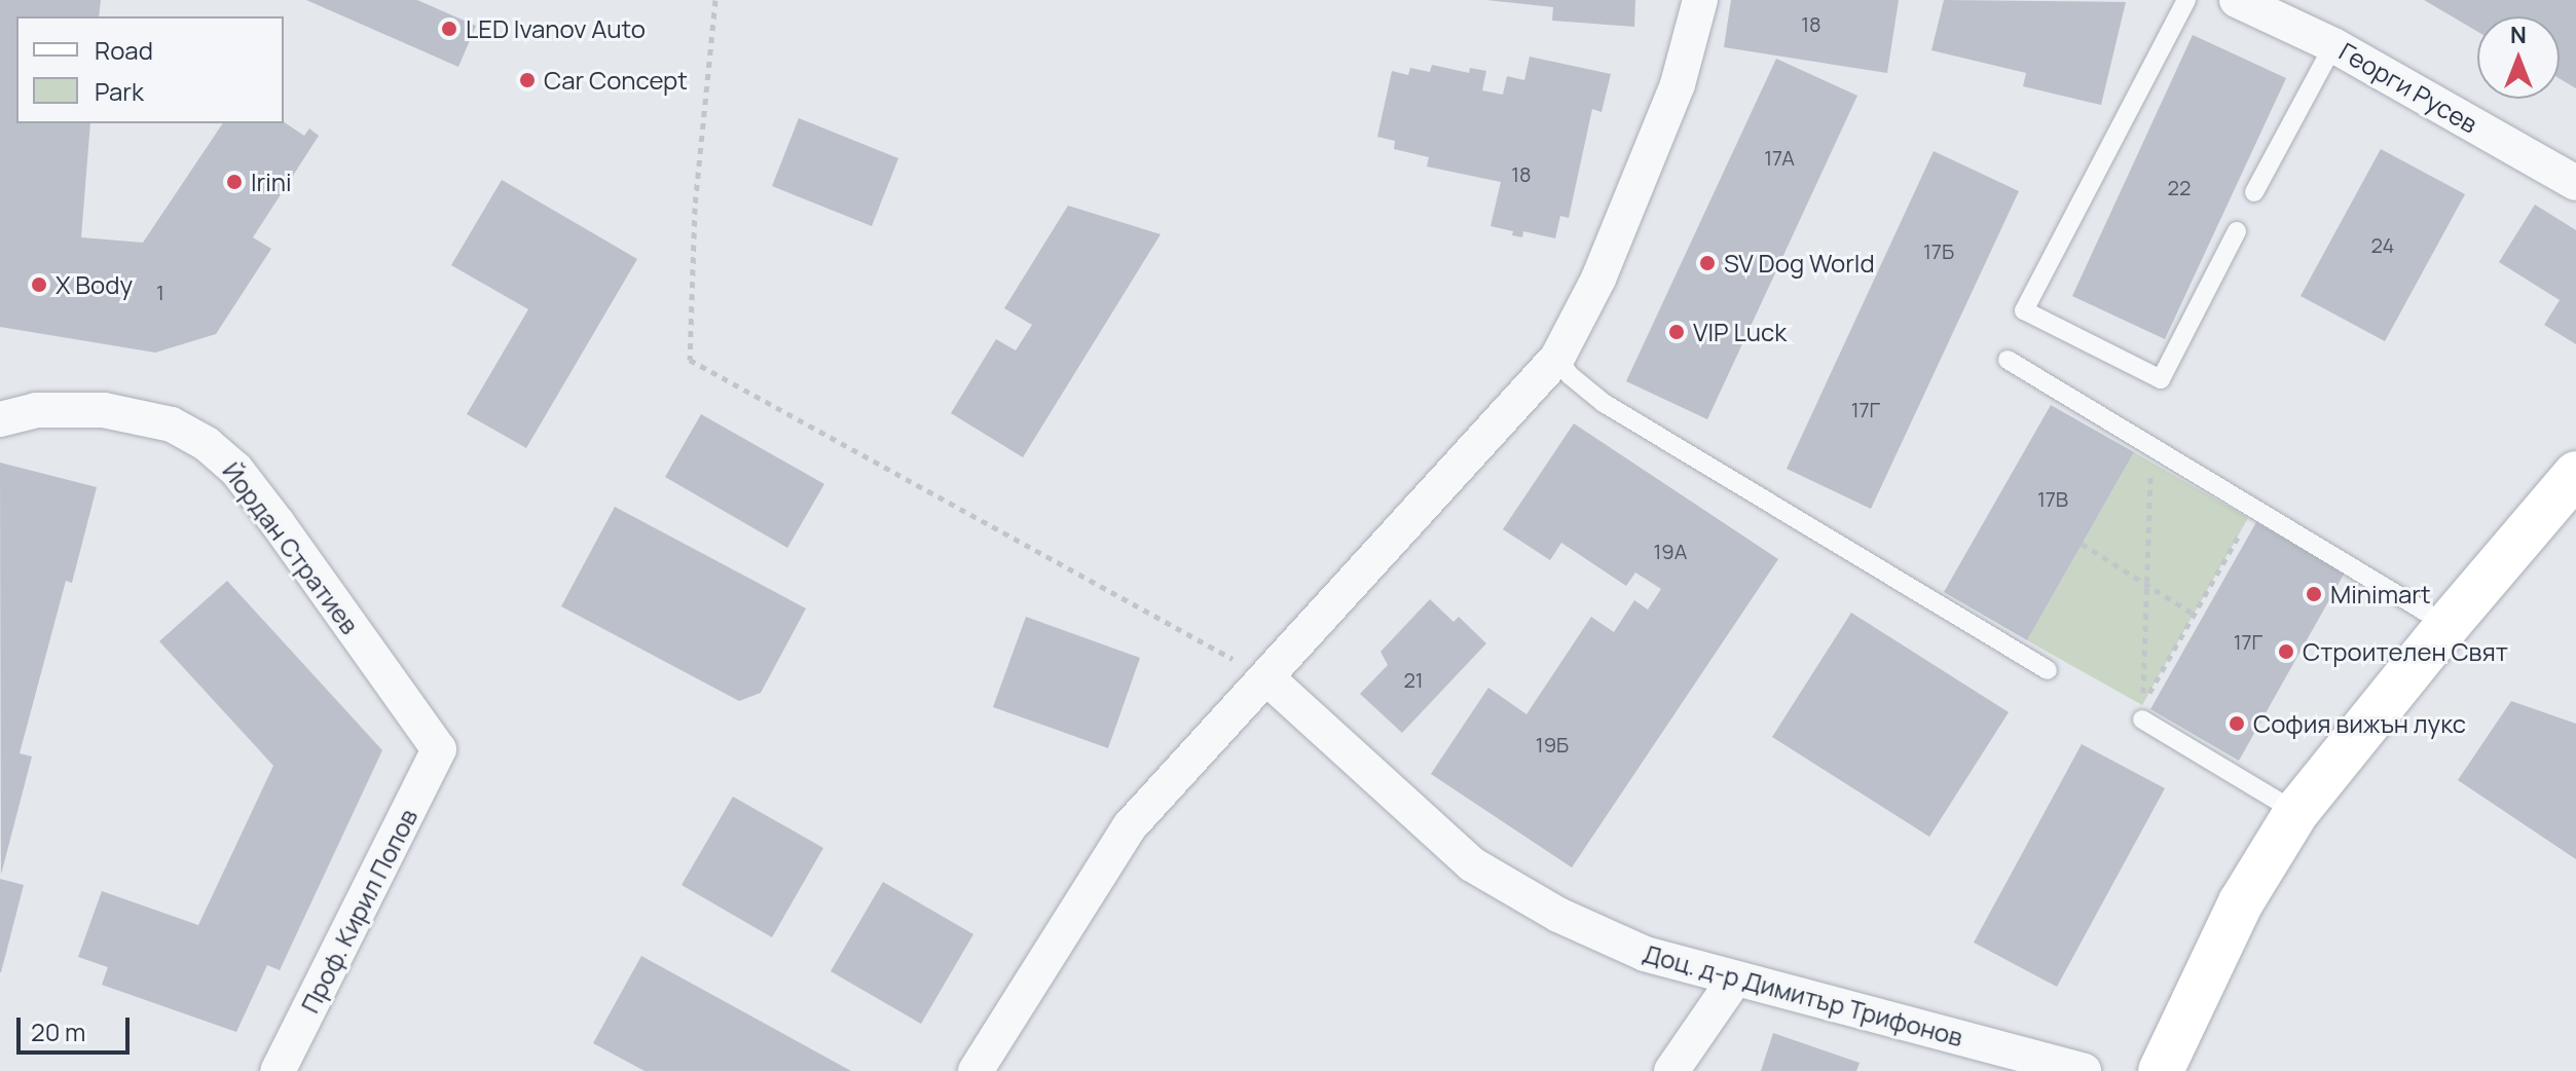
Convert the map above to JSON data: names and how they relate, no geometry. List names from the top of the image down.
{
  "streets": {
    "street": [
      "Георги Русев",
      "Йордан Стратиев",
      "Проф. Кирил Попов",
      "Доц. д-р Димитър Трифонов"
    ]
  },
  "crossings": [
    ["Йордан Стратиев", "Проф. Кирил Попов"]
  ],
  "places": [
    "LED Ivanov Auto",
    "Car Concept",
    "Irini",
    "SV Dog World",
    "X Body",
    "VIP Luck",
    "Minimart",
    "Строителен Свят",
    "София вижън лукс"
  ],
  "house_numbers": [
    "18",
    "17А",
    "18",
    "22",
    "24",
    "17Б",
    "1",
    "17Г",
    "17В",
    "19А",
    "17Г",
    "21",
    "19Б"
  ],
  "legend": ["Road", "Park"],
  "scale_bar": "20 m",
  "north": "top"
}
